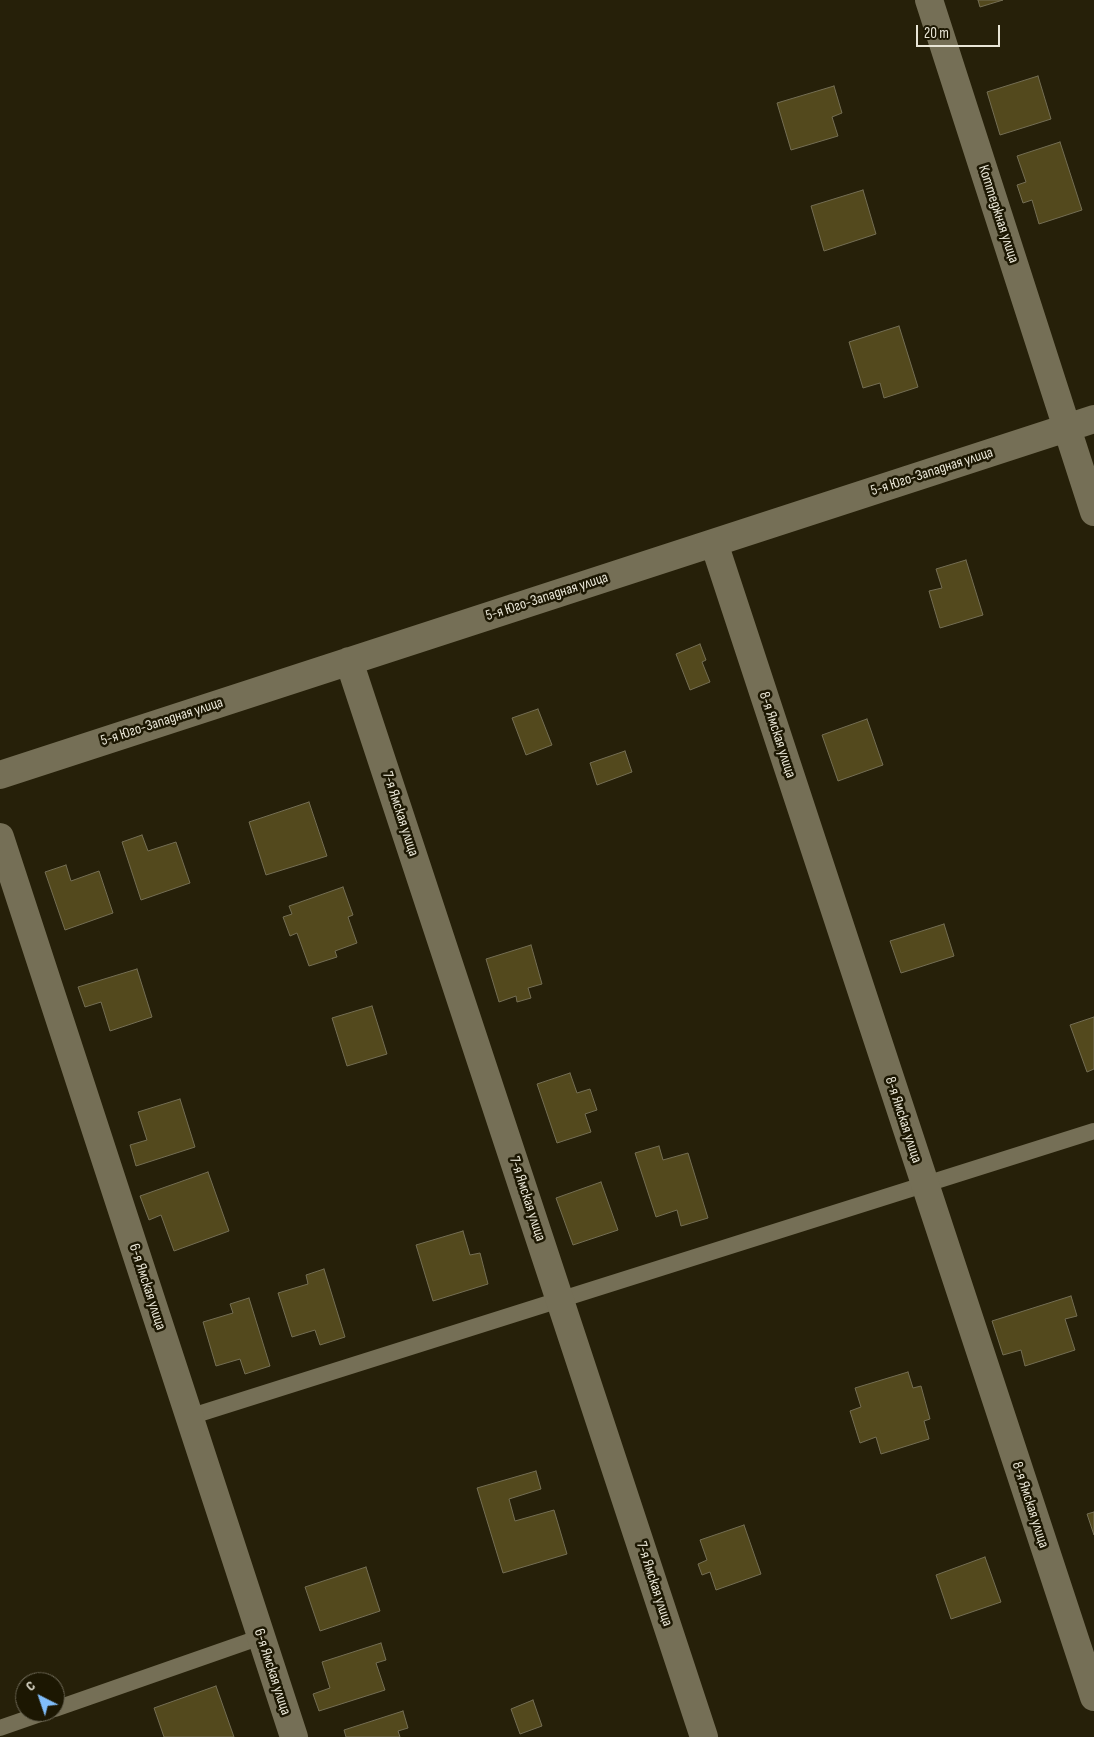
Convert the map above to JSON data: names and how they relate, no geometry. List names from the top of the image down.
{
  "streets": {
    "street": [
      "Коттеджная улица",
      "5-я Юго-Западная улица",
      "8-я Ямская улица",
      "7-я Ямская улица",
      "6-я Ямская улица"
    ]
  },
  "crossings": [
    ["Коттеджная улица", "5-я Юго-Западная улица"],
    ["5-я Юго-Западная улица", "8-я Ямская улица"],
    ["5-я Юго-Западная улица", "7-я Ямская улица"]
  ],
  "scale_bar": "20 m",
  "north": "top left"
}
